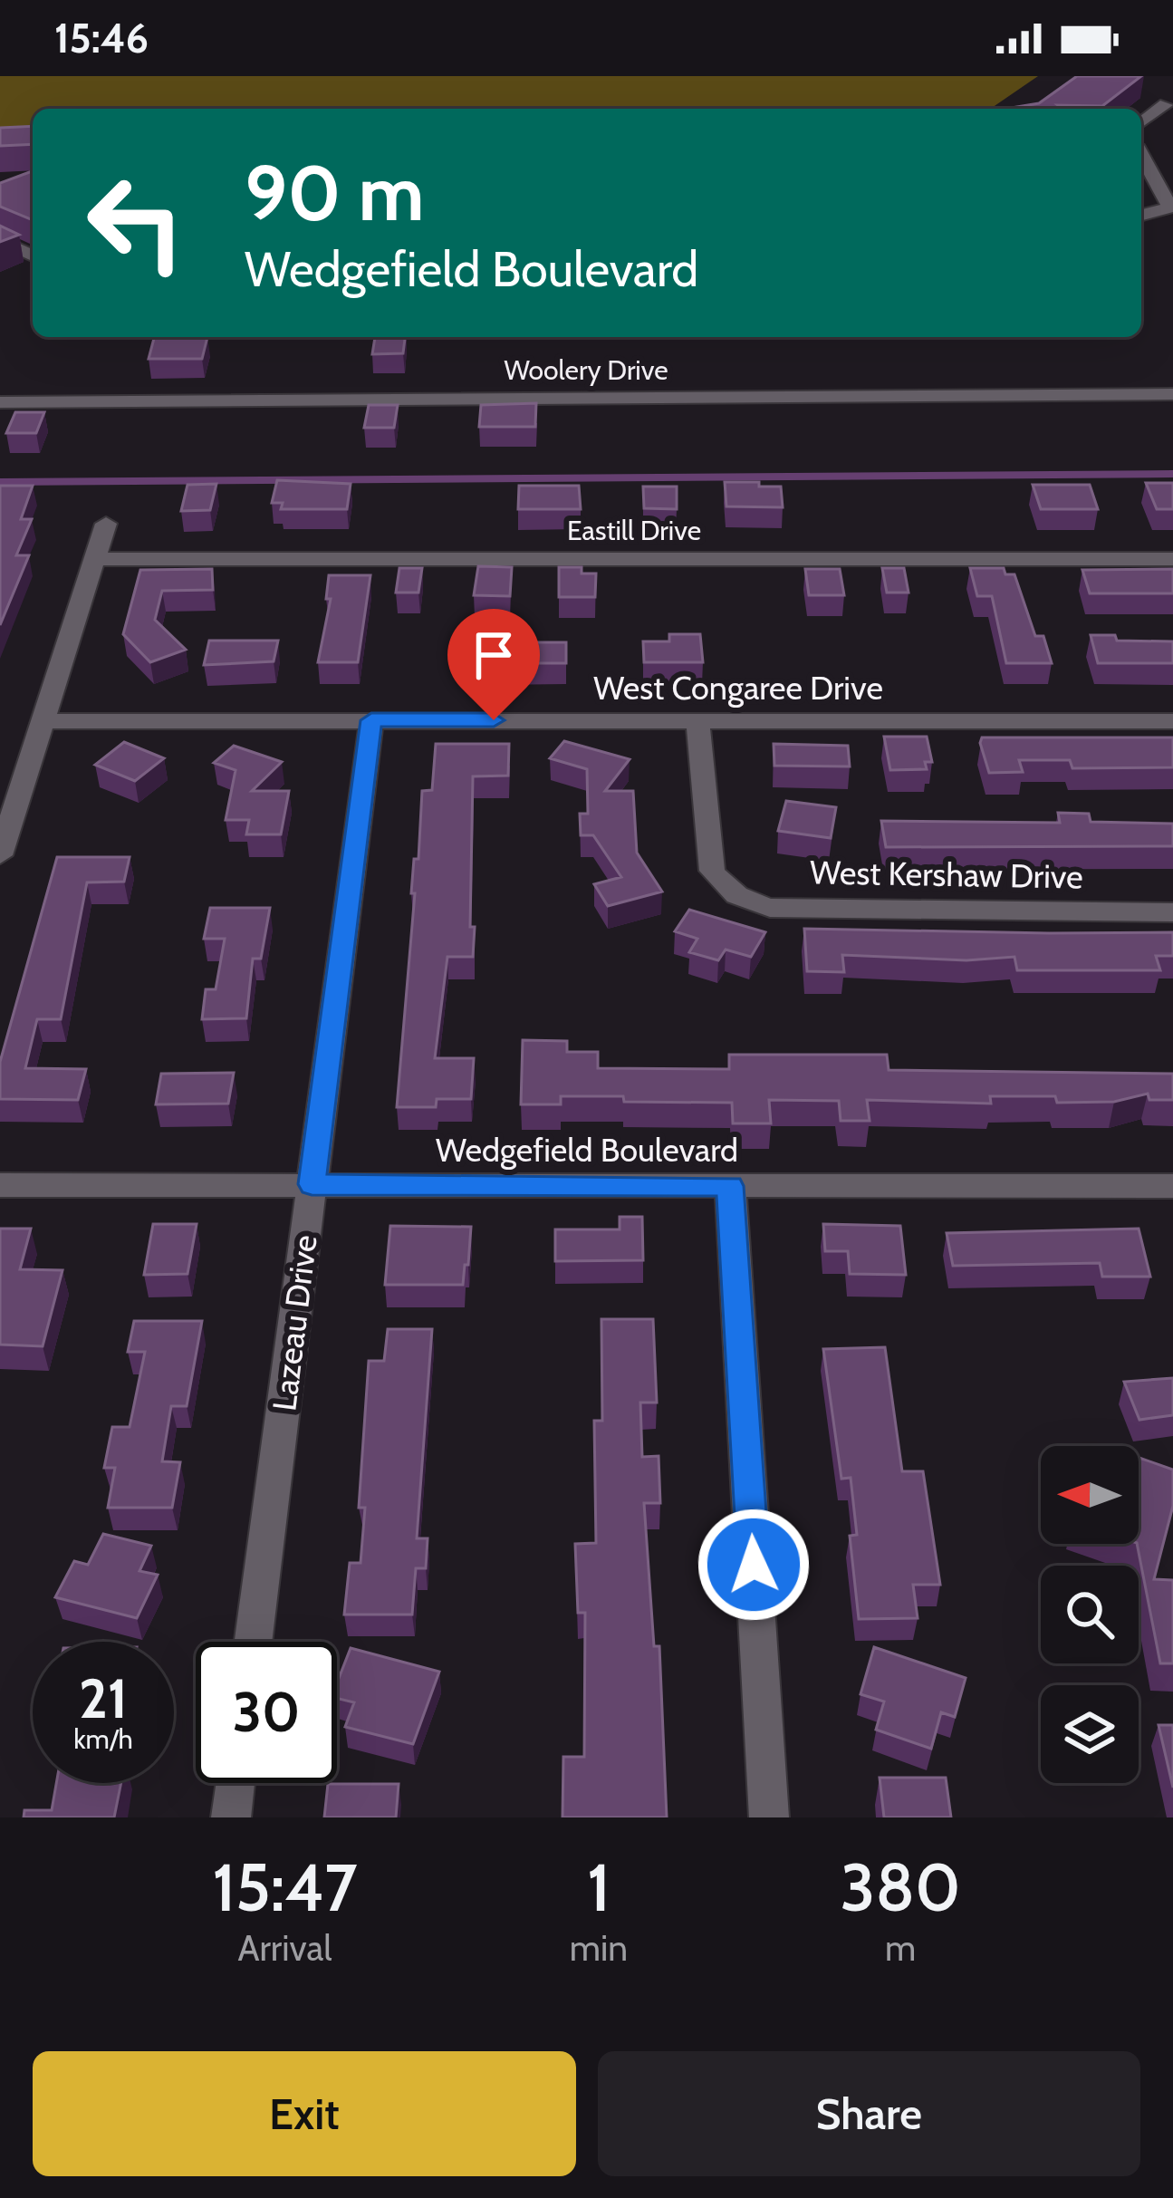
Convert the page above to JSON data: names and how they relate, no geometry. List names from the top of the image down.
{
  "streets": {
    "street": [
      "Woolery Drive",
      "Eastill Drive",
      "West Congaree Drive",
      "West Kershaw Drive",
      "Wedgefield Boulevard",
      "Lazeau Drive"
    ]
  },
  "crossings": [
    ["West Congaree Drive", "West Kershaw Drive"],
    ["West Congaree Drive", "Lazeau Drive"],
    ["Wedgefield Boulevard", "Lazeau Drive"]
  ],
  "north": "left",
  "page": {
    "status": "15:46",
    "turn": ["90 m", "Wedgefield Boulevard"],
    "speed": "21 km/h",
    "limit": "30",
    "eta": [
      "15:47",
      "Arrival",
      "1",
      "min",
      "380",
      "m"
    ],
    "buttons": ["Exit", "Share"]
  }
}
